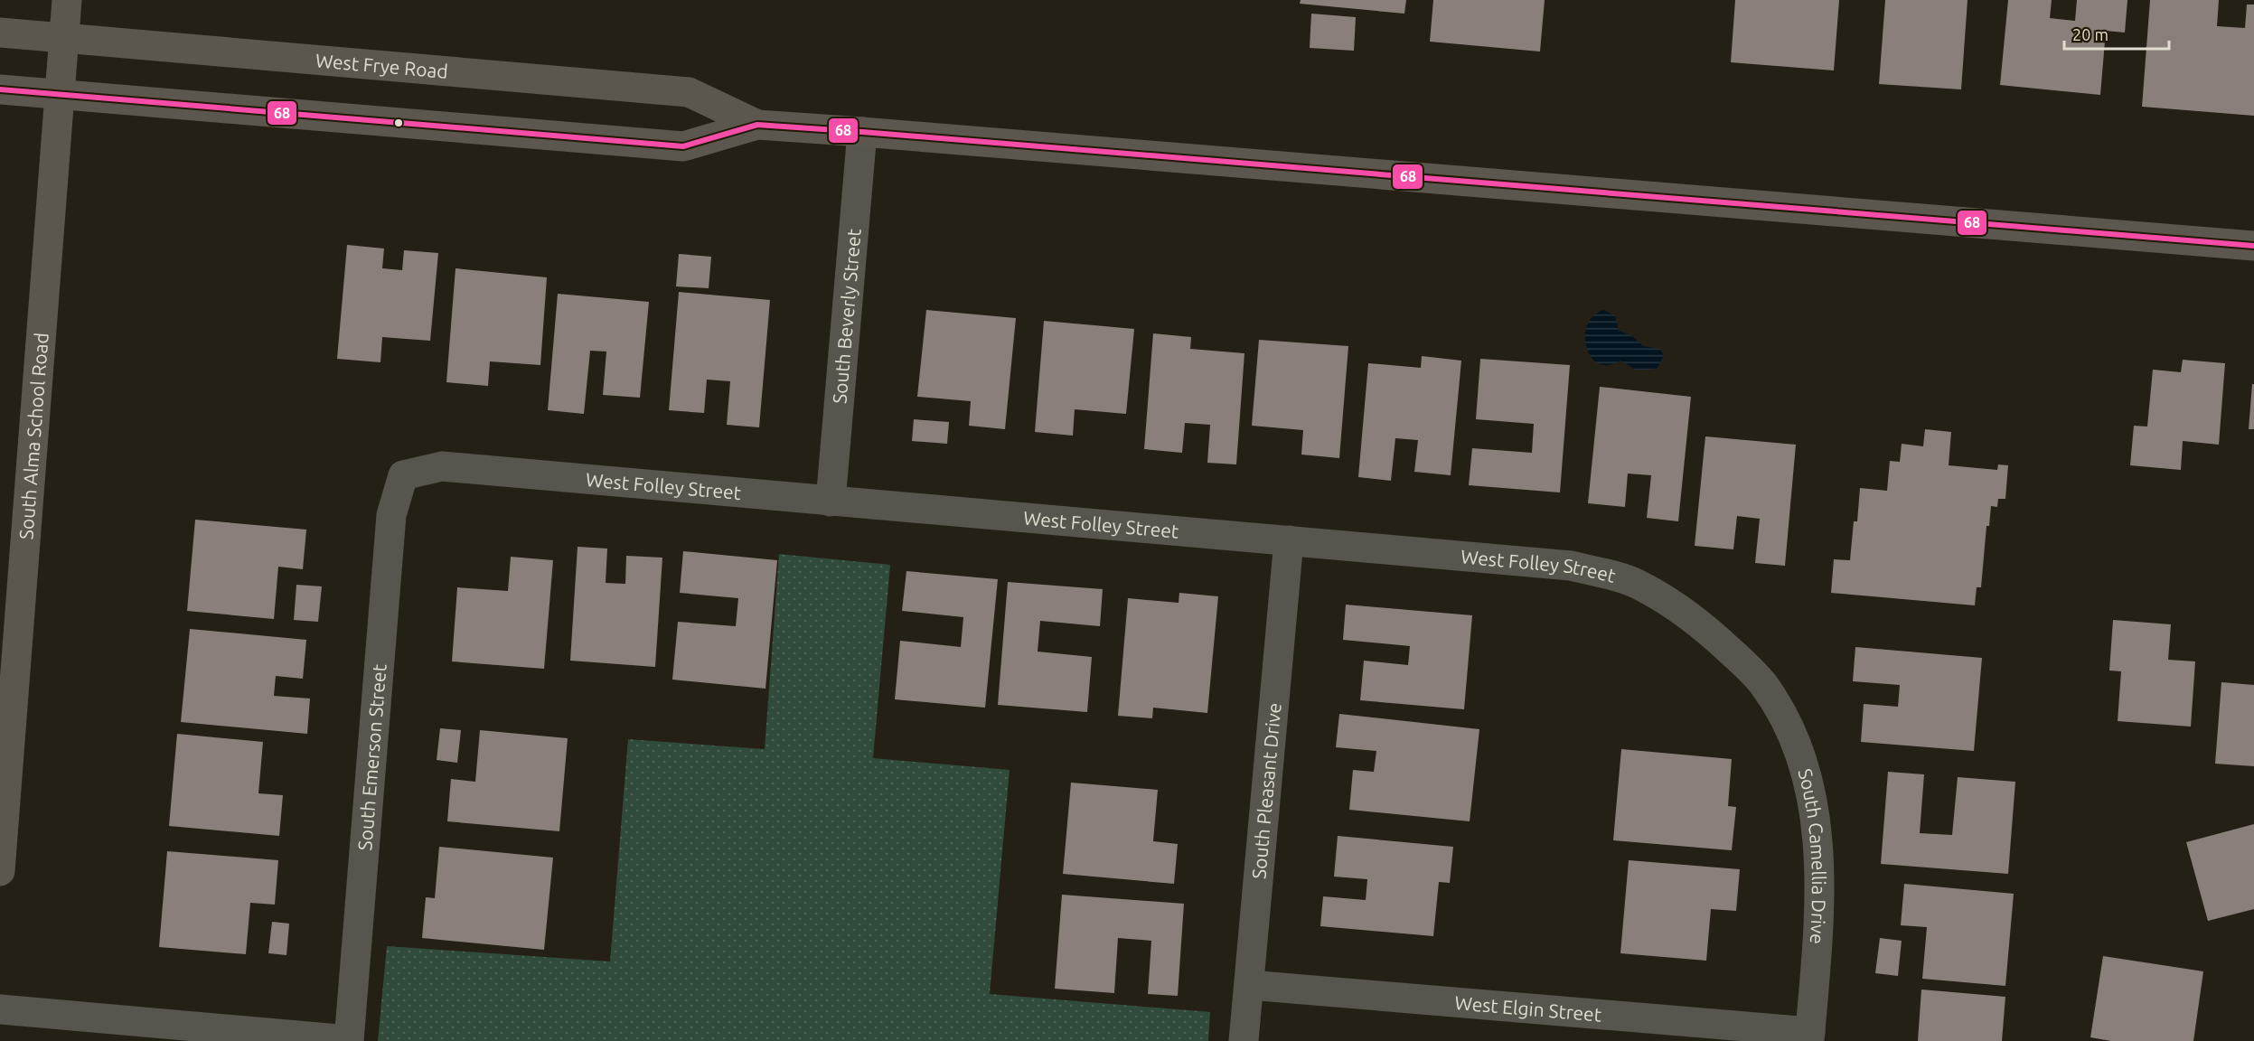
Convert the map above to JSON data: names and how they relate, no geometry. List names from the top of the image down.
{
  "streets": {
    "street": [
      "West Frye Road",
      "South Beverly Street",
      "South Alma School Road",
      "West Folley Street",
      "South Emerson Street",
      "South Pleasant Drive",
      "South Camellia Drive",
      "West Elgin Street"
    ]
  },
  "crossings": [
    ["West Frye Road", "South Beverly Street"],
    ["West Frye Road", "South Alma School Road"],
    ["South Beverly Street", "West Folley Street"],
    ["West Folley Street", "South Emerson Street"],
    ["West Folley Street", "South Pleasant Drive"],
    ["West Folley Street", "South Camellia Drive"],
    ["South Pleasant Drive", "West Elgin Street"],
    ["South Camellia Drive", "West Elgin Street"]
  ],
  "lines": ["transit line 68"],
  "scale_bar": "20 m"
}
